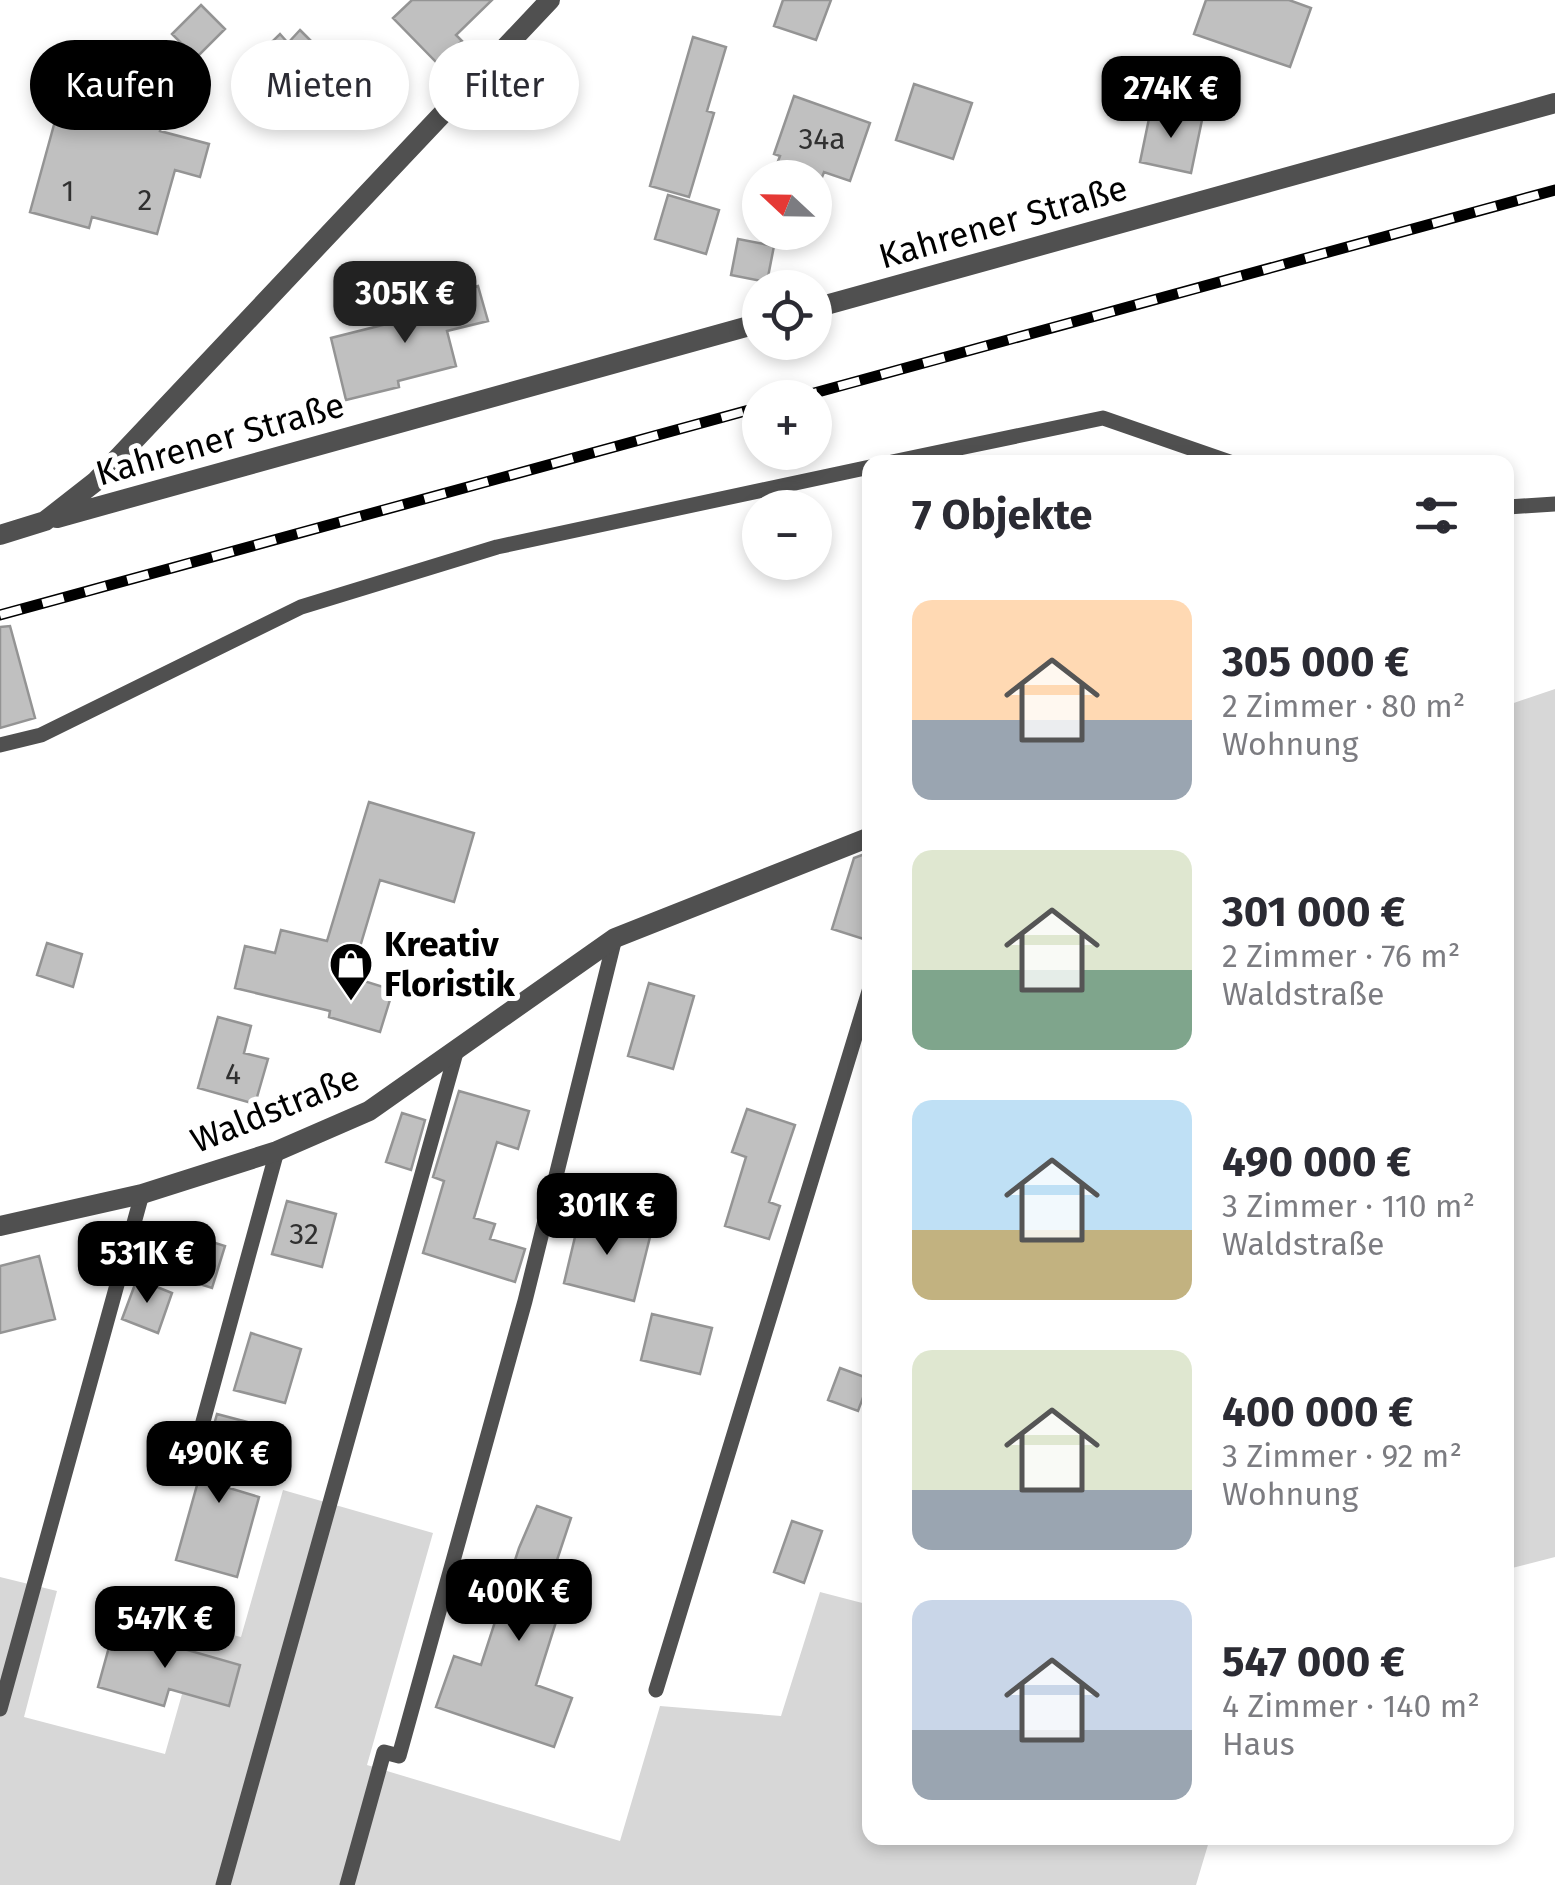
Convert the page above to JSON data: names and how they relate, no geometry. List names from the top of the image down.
{
  "streets": {
    "street": ["Kahrener Straße", "Waldstraße"]
  },
  "places": {
    "shop": ["Kreativ Floristik"]
  },
  "house_numbers": [
    "34a",
    "1",
    "2",
    "4",
    "32"
  ],
  "north": "left",
  "page": {
    "chip": ["Kaufen", "Mieten", "Filter"],
    "price": [
      "274K €",
      "305K €",
      "301K €",
      "531K €",
      "490K €",
      "400K €",
      "547K €"
    ],
    "map_buttons": ["+", "−"],
    "heading": "7 Objekte",
    "list": [
      {
        "name": "305 000 €",
        "note": "2 Zimmer · 80 m² · Wohnung"
      },
      {
        "name": "301 000 €",
        "note": "2 Zimmer · 76 m² · Waldstraße"
      },
      {
        "name": "490 000 €",
        "note": "3 Zimmer · 110 m² · Waldstraße"
      },
      {
        "name": "400 000 €",
        "note": "3 Zimmer · 92 m² · Wohnung"
      },
      {
        "name": "547 000 €",
        "note": "4 Zimmer · 140 m² · Haus"
      }
    ]
  }
}
